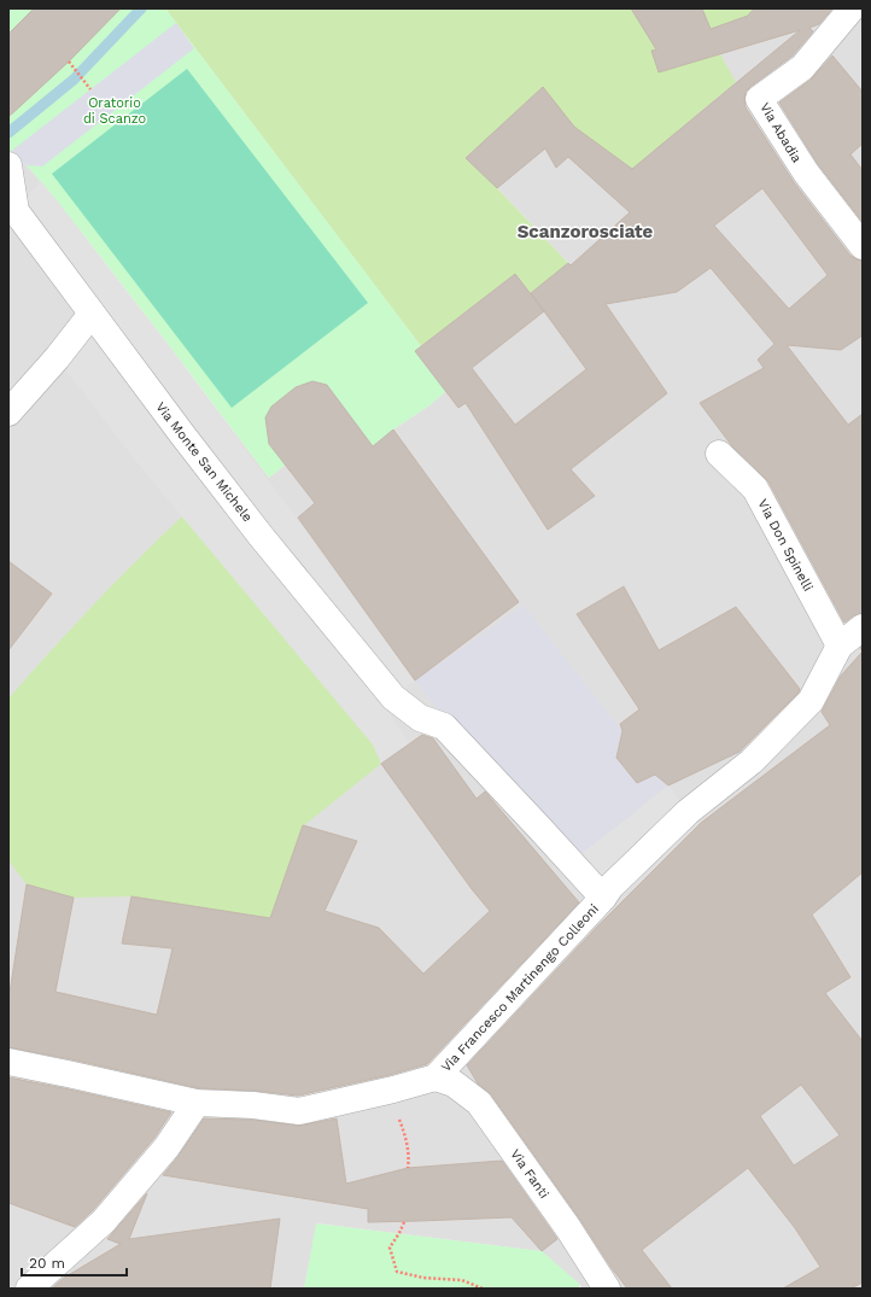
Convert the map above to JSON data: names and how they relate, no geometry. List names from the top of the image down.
{
  "streets": {
    "street": [
      "Via Abadia",
      "Via Monte San Michele",
      "Via Don Spinelli",
      "Via Francesco Martinengo Colleoni",
      "Via Fanti"
    ]
  },
  "crossings": [
    ["Via Monte San Michele", "Via Francesco Martinengo Colleoni"],
    ["Via Don Spinelli", "Via Francesco Martinengo Colleoni"],
    ["Via Francesco Martinengo Colleoni", "Via Fanti"]
  ],
  "districts": ["Scanzorosciate"],
  "parks": ["Oratorio di Scanzo"],
  "scale_bar": "20 m"
}
